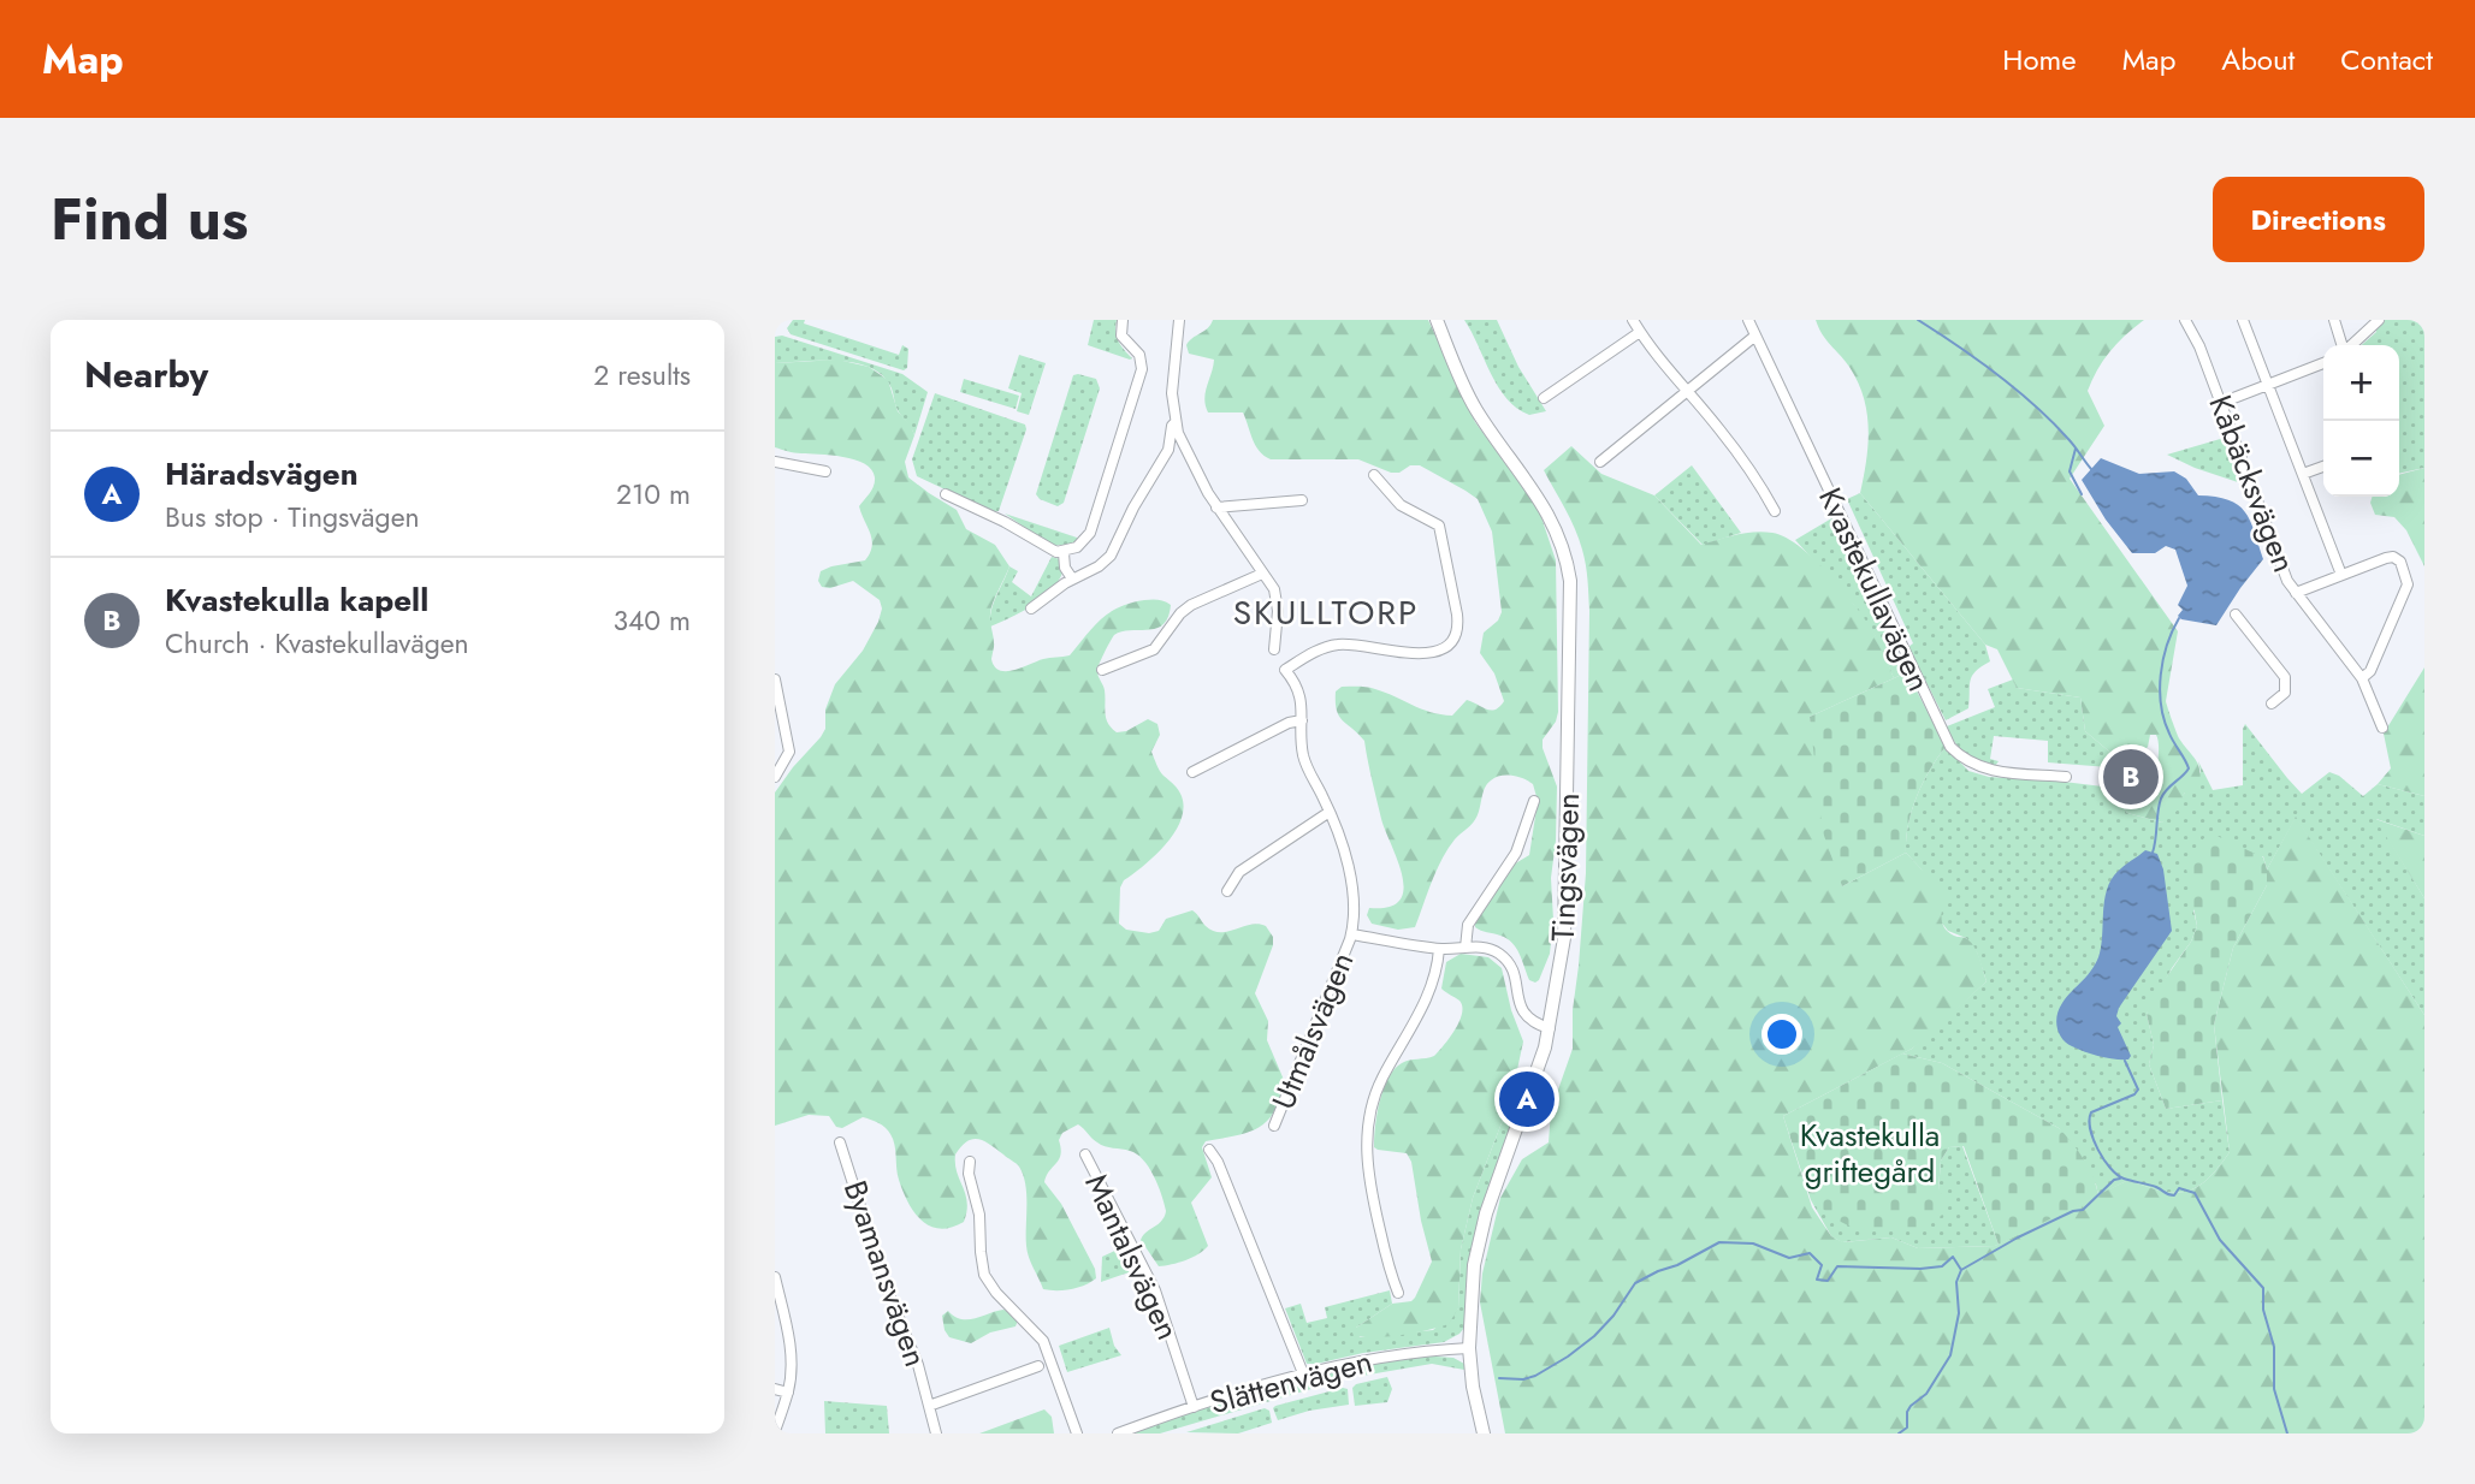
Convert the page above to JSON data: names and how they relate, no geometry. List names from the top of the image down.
{
  "streets": {
    "street": [
      "Kåbäcksvägen",
      "Kvastekullavägen",
      "Tingsvägen",
      "Utmålsvägen",
      "Mantalsvägen",
      "Byamansvägen",
      "Slättenvägen"
    ]
  },
  "crossings": [
    ["Tingsvägen", "Slättenvägen"],
    ["Mantalsvägen", "Slättenvägen"]
  ],
  "districts": ["SKULLTORP"],
  "parks": ["Kvastekulla griftegård"],
  "page": {
    "header": "Map",
    "nav": [
      "Home",
      "Map",
      "About",
      "Contact"
    ],
    "title": "Find us",
    "buttons": "Directions",
    "heading": ["Nearby", "2 results"],
    "map_buttons": ["+", "−"],
    "list": [
      {
        "mark": "A",
        "name": "Häradsvägen",
        "note": "Bus stop · Tingsvägen",
        "value": "210 m"
      },
      {
        "mark": "B",
        "name": "Kvastekulla kapell",
        "note": "Church · Kvastekullavägen",
        "value": "340 m"
      }
    ],
    "pins": ["B", "A"]
  }
}
